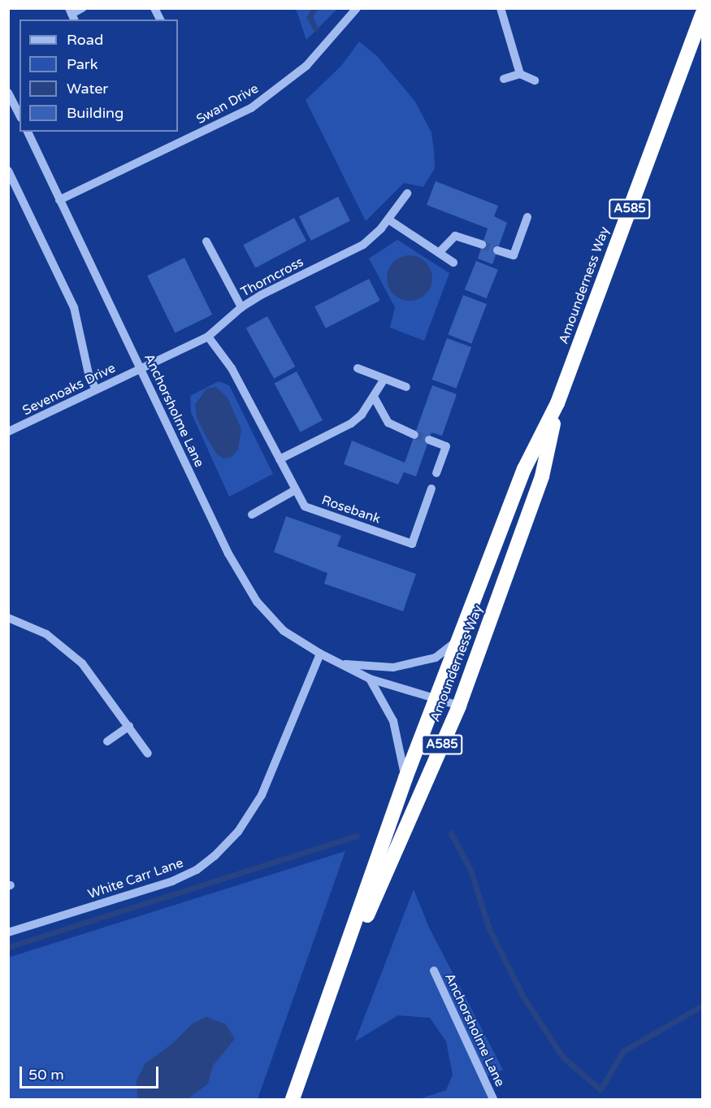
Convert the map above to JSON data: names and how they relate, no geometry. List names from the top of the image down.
{
  "streets": {
    "highway": ["A585", "Amounderness Way"],
    "street": [
      "Swan Drive",
      "Thorncross",
      "Sevenoaks Drive",
      "Anchorsholme Lane",
      "Rosebank",
      "White Carr Lane"
    ]
  },
  "crossings": [
    ["Swan Drive", "Anchorsholme Lane"],
    ["Thorncross", "Sevenoaks Drive"],
    ["Thorncross", "Anchorsholme Lane"],
    ["Thorncross", "Rosebank"],
    ["Amounderness Way", "Anchorsholme Lane"],
    ["Sevenoaks Drive", "Anchorsholme Lane"],
    ["Anchorsholme Lane", "White Carr Lane"]
  ],
  "legend": [
    "Road",
    "Park",
    "Water",
    "Building"
  ],
  "scale_bar": "50 m"
}
